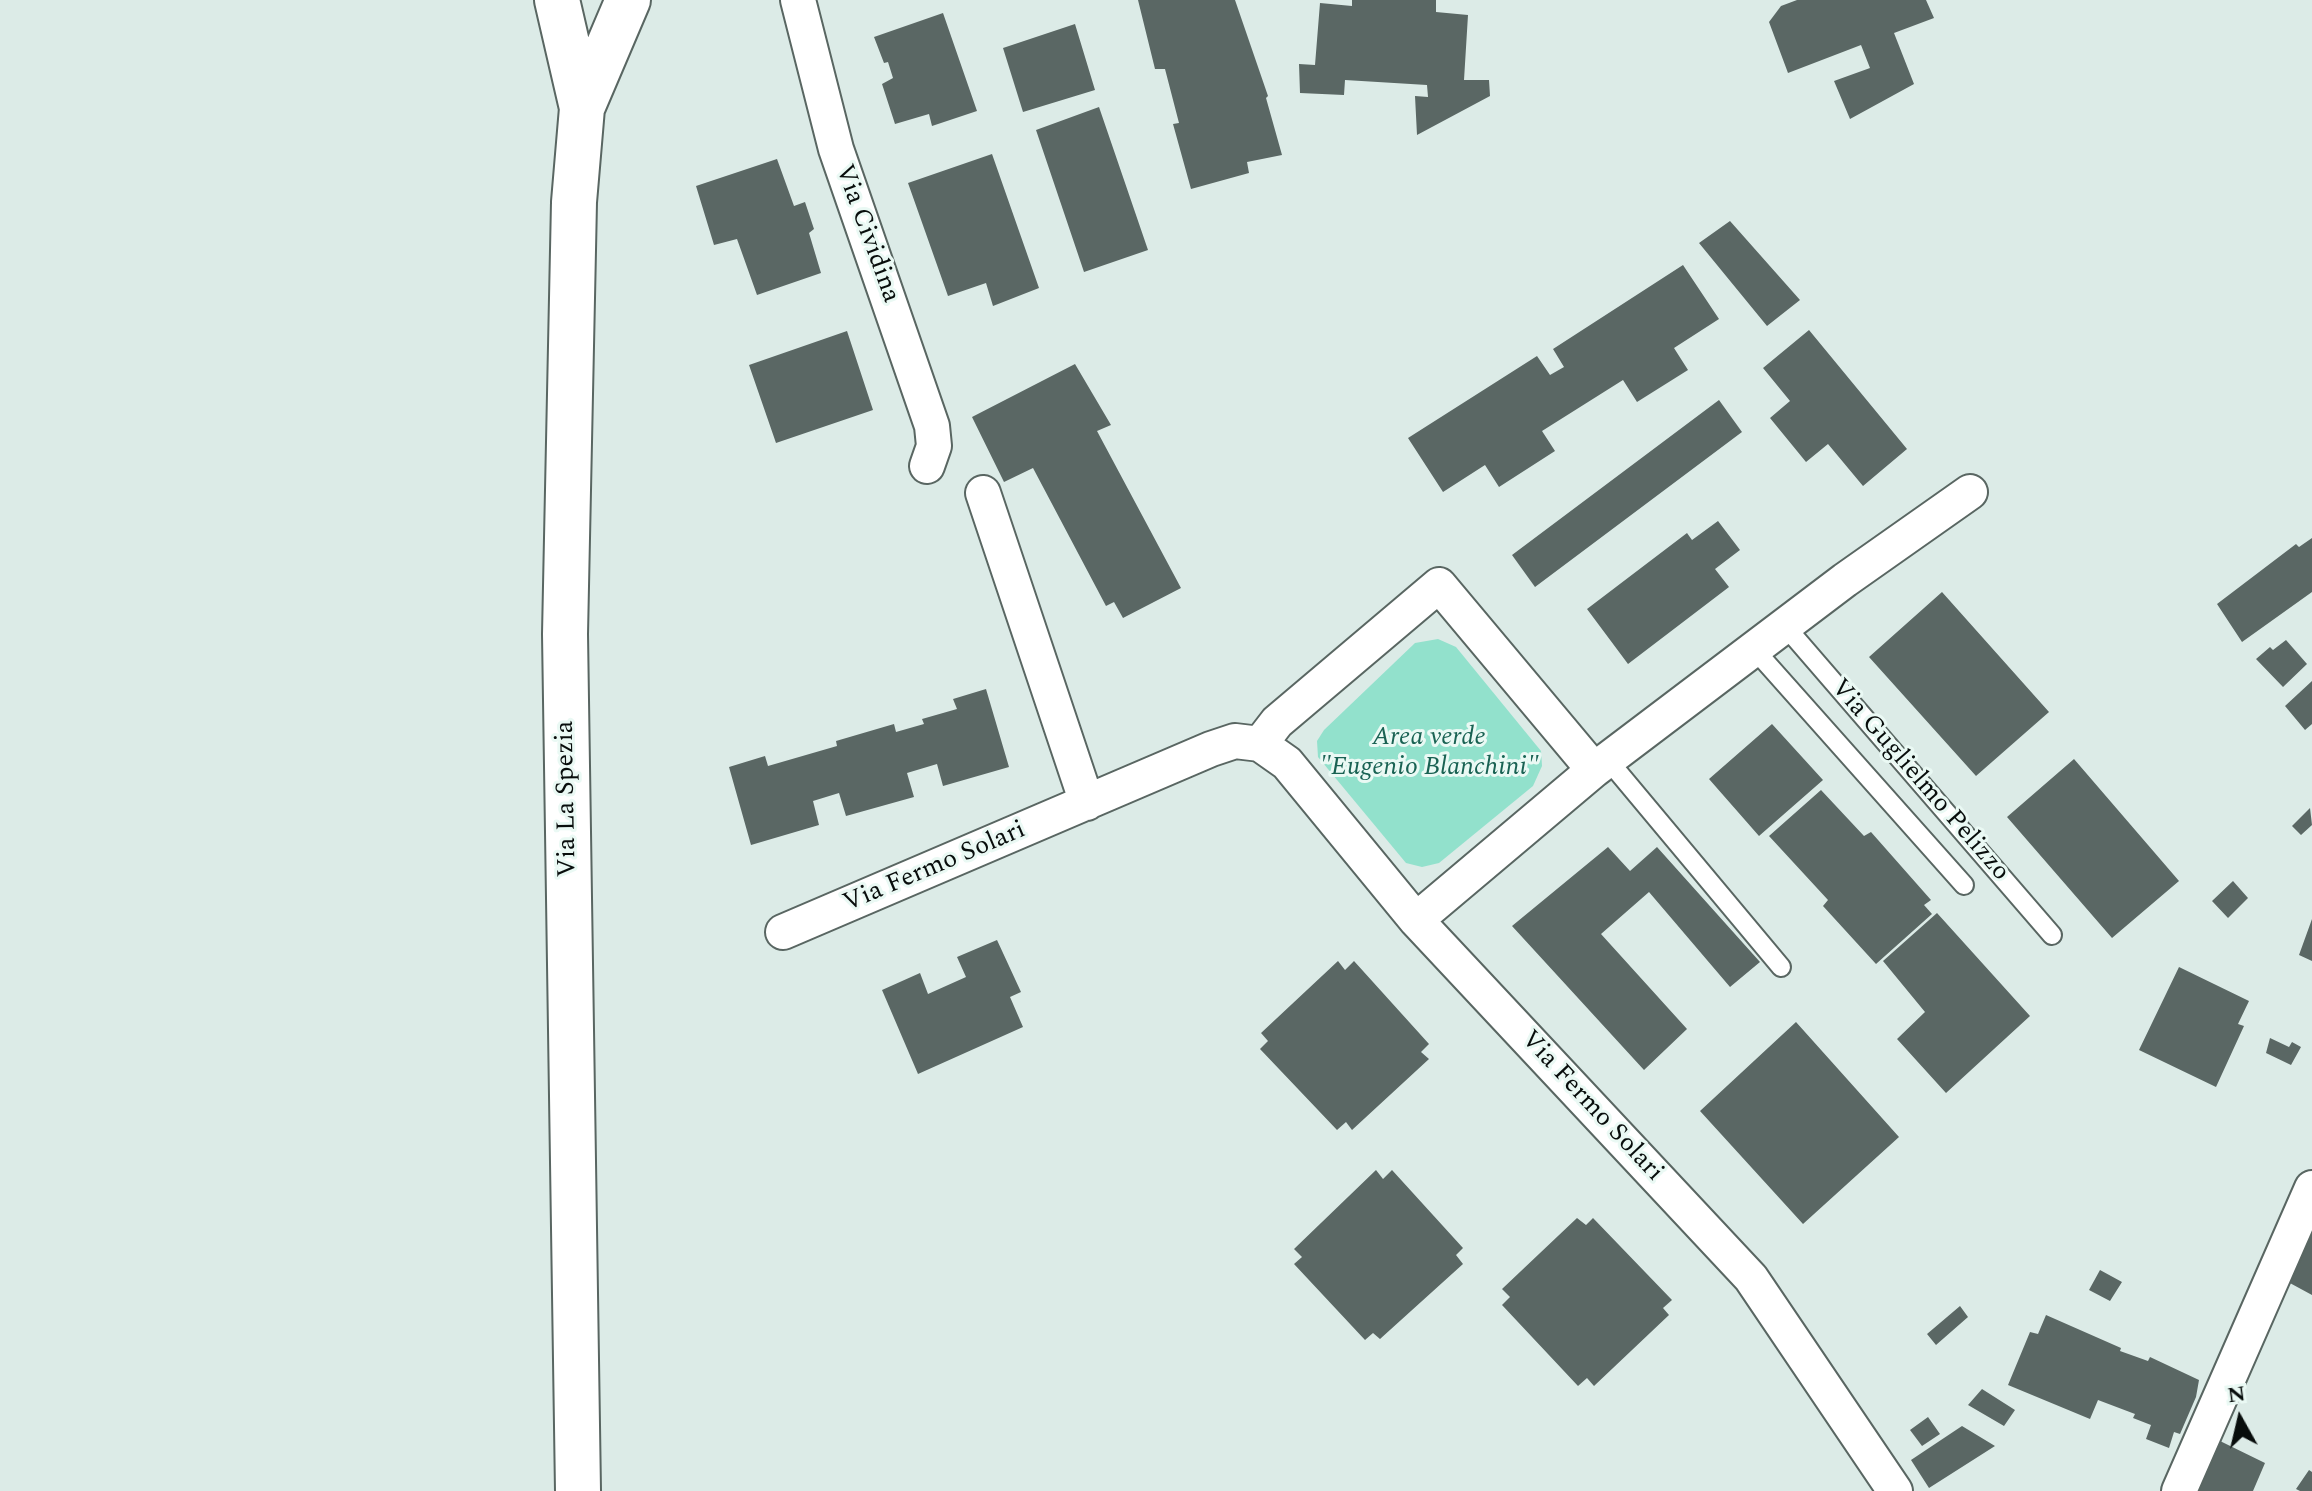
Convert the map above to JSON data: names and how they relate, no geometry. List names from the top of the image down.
{
  "streets": {
    "main road": ["Via La Spezia"],
    "street": ["Via Cividina", "Via Fermo Solari"],
    "lane": ["Via Guglielmo Pelizzo"]
  },
  "parks": ["Area verde \"Eugenio Blanchini\""],
  "north": "top"
}
